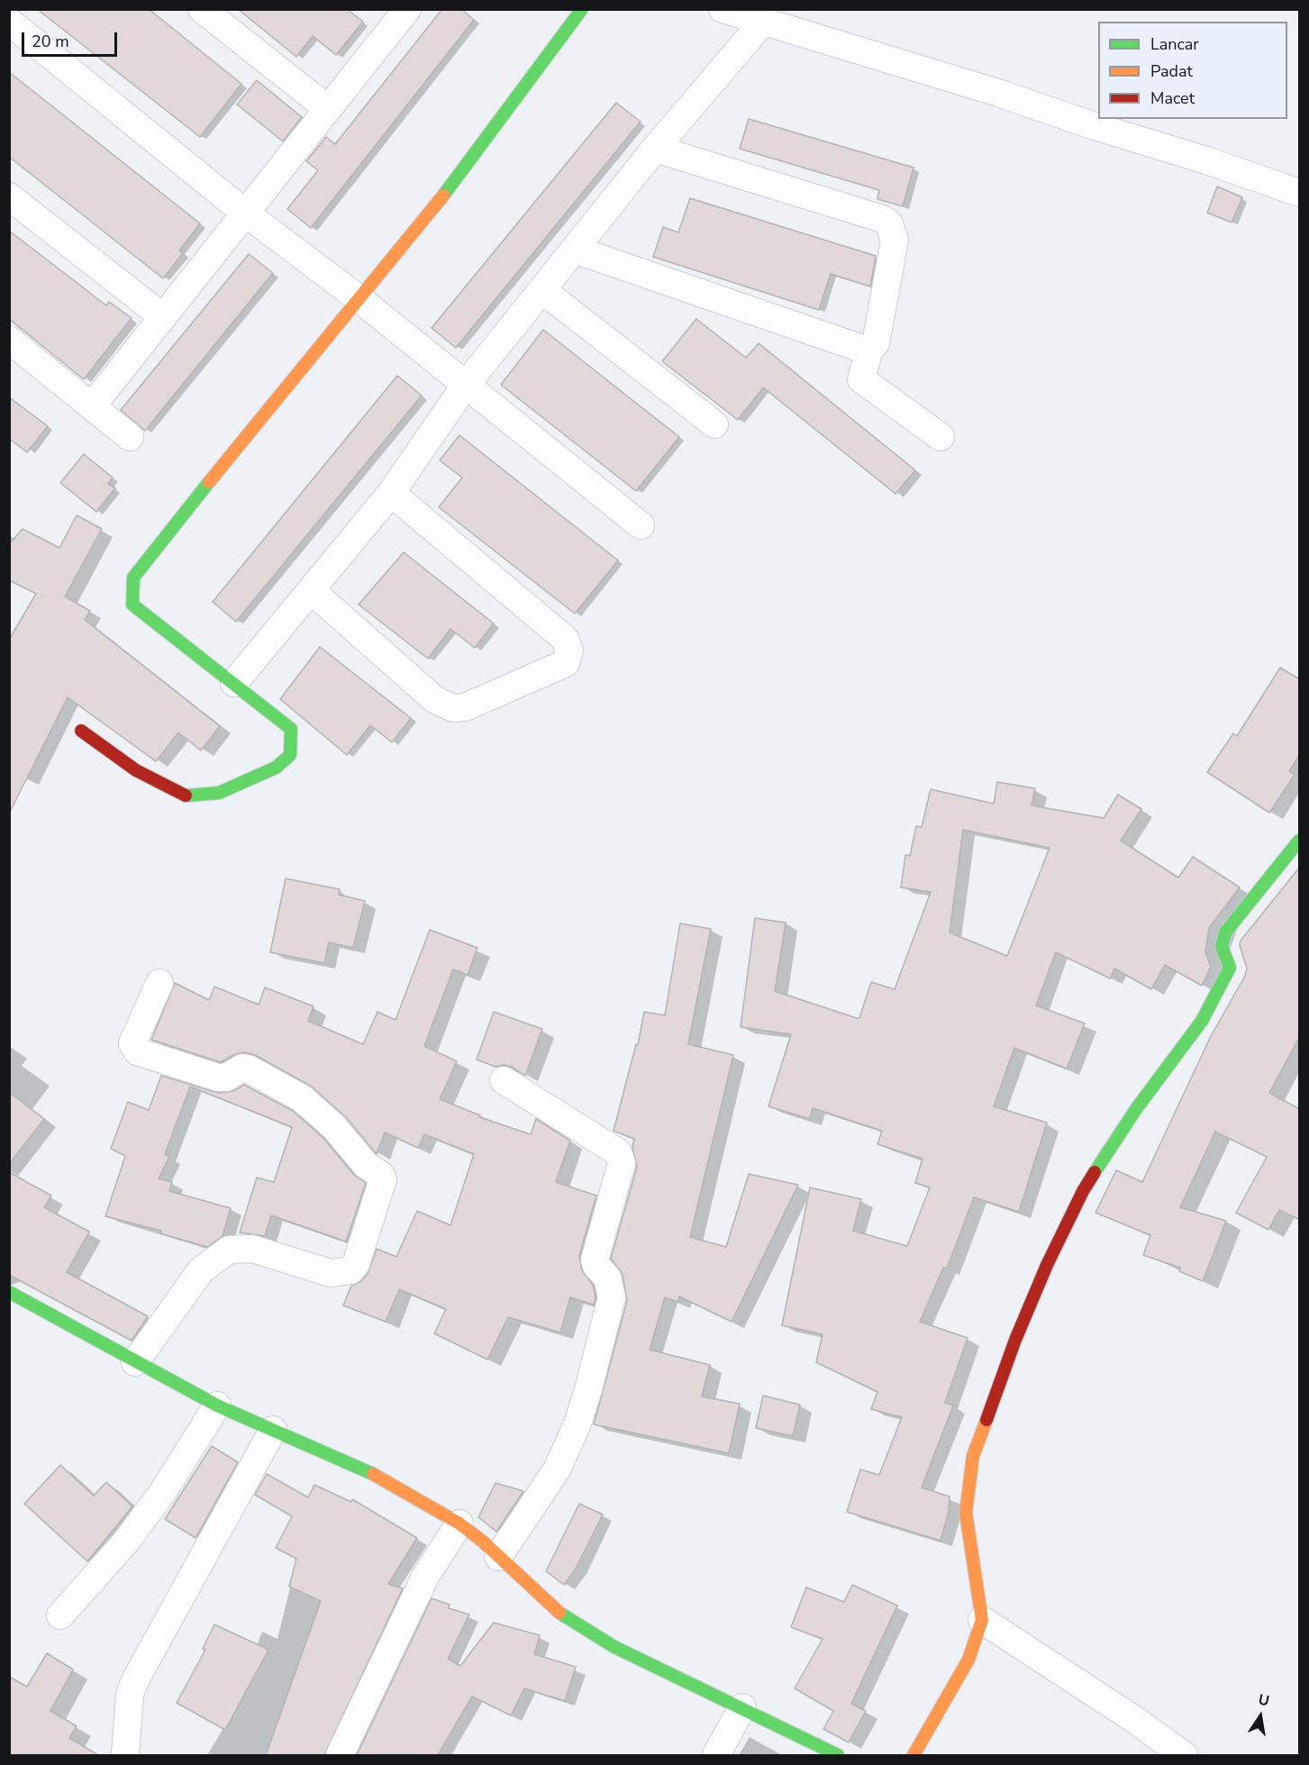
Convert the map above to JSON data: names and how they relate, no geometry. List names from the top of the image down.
{
  "legend": ["Lancar", "Padat", "Macet"],
  "scale_bar": "20 m",
  "north": "top"
}
